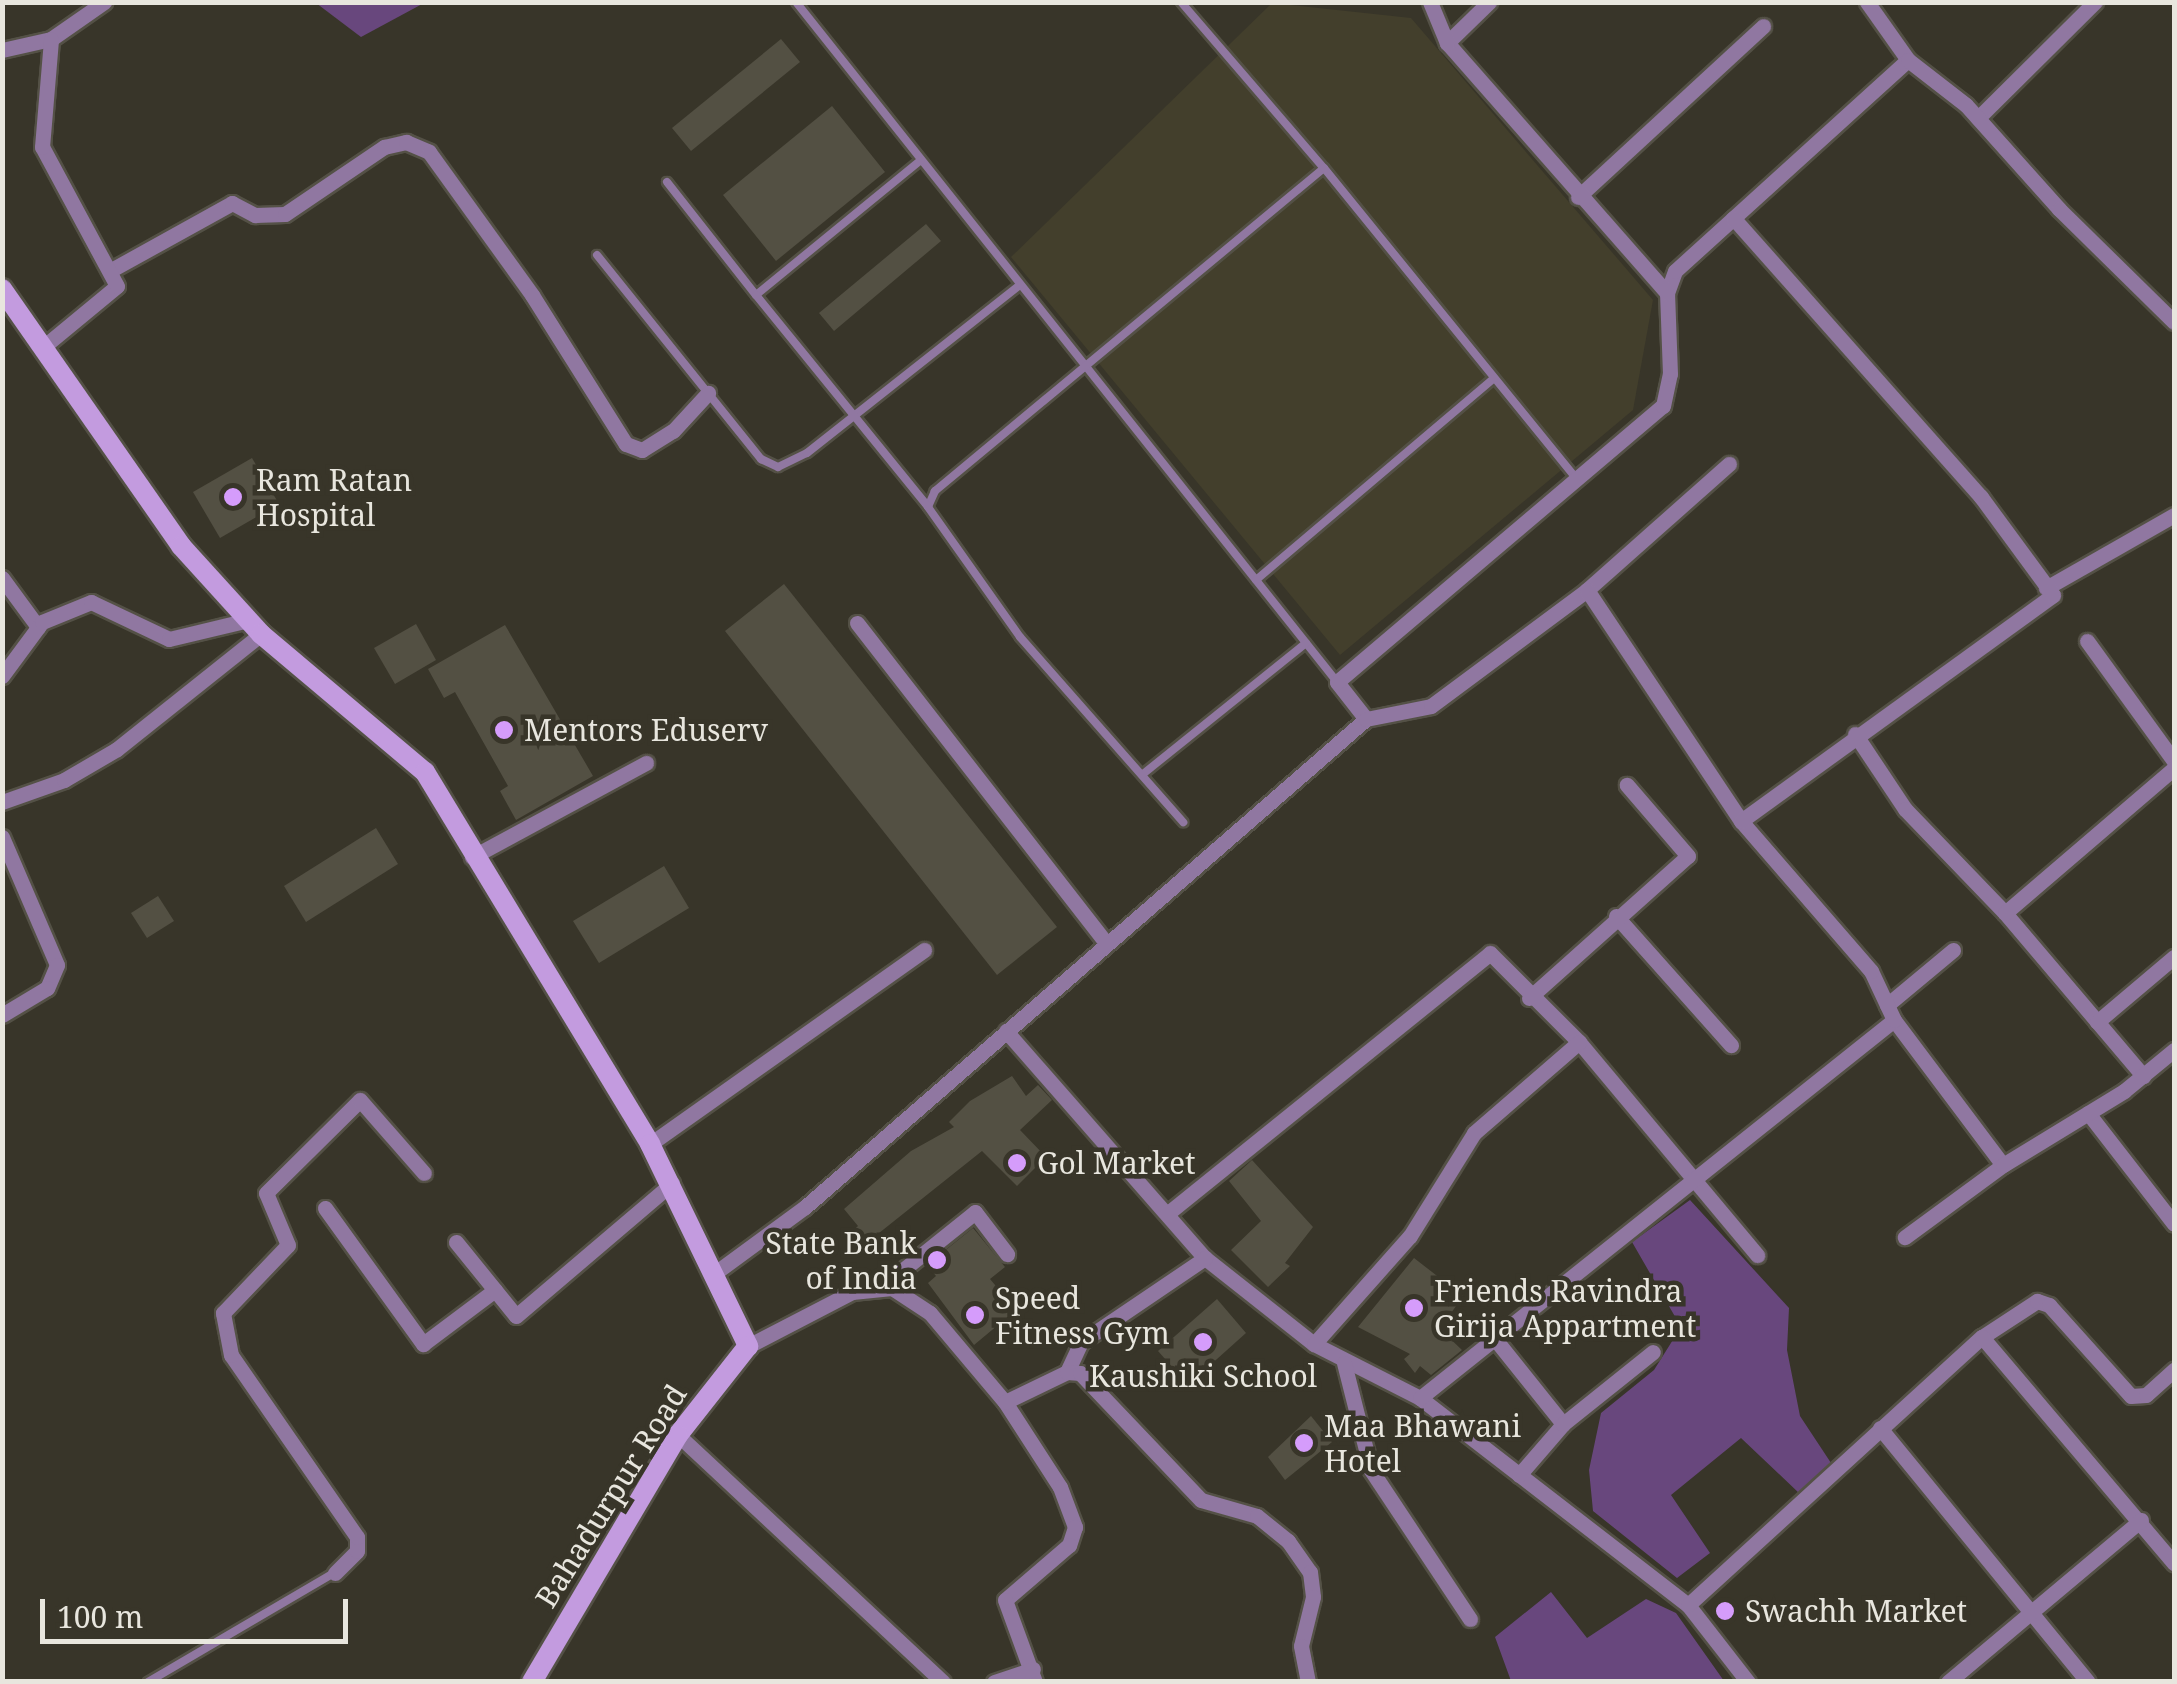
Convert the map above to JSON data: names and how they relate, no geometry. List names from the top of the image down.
{
  "streets": {
    "street": ["Bahadurpur Road"]
  },
  "places": [
    "Ram Ratan Hospital",
    "Mentors Eduserv",
    "Gol Market",
    "State Bank of India",
    "Friends Ravindra Girija Appartment",
    "Speed Fitness Gym",
    "Kaushiki School",
    "Maa Bhawani Hotel",
    "Swachh Market"
  ],
  "scale_bar": "100 m"
}
